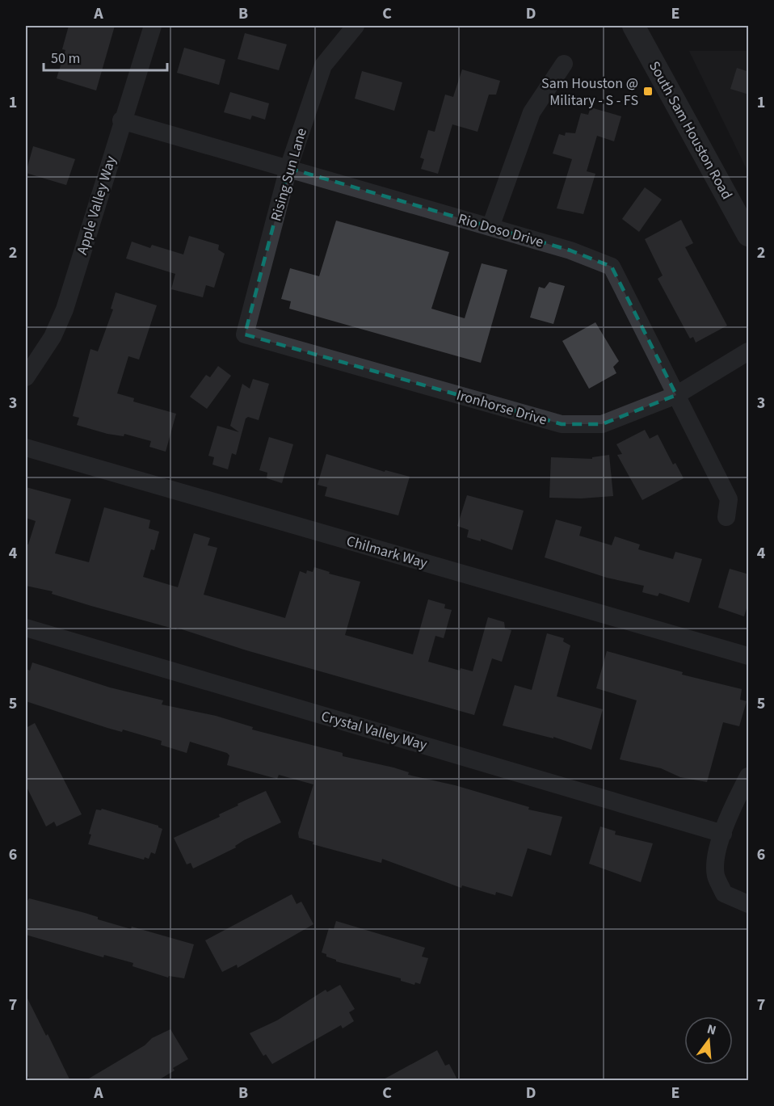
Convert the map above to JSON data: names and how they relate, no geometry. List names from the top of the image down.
{
  "streets": {
    "street": [
      "South Sam Houston Road",
      "Rising Sun Lane",
      "Apple Valley Way",
      "Rio Doso Drive",
      "Ironhorse Drive",
      "Chilmark Way",
      "Crystal Valley Way"
    ]
  },
  "crossings": [
    ["Rising Sun Lane", "Rio Doso Drive"],
    ["Rising Sun Lane", "Ironhorse Drive"],
    ["Apple Valley Way", "Rio Doso Drive"],
    ["Rio Doso Drive", "Ironhorse Drive"]
  ],
  "places": {
    "transit": ["Sam Houston @ Military - S - FS"]
  },
  "scale_bar": "50 m",
  "north": "top",
  "grid": {
    "columns": [
      "A",
      "B",
      "C",
      "D",
      "E"
    ],
    "rows": [
      "1",
      "2",
      "3",
      "4",
      "5",
      "6",
      "7"
    ]
  }
}
